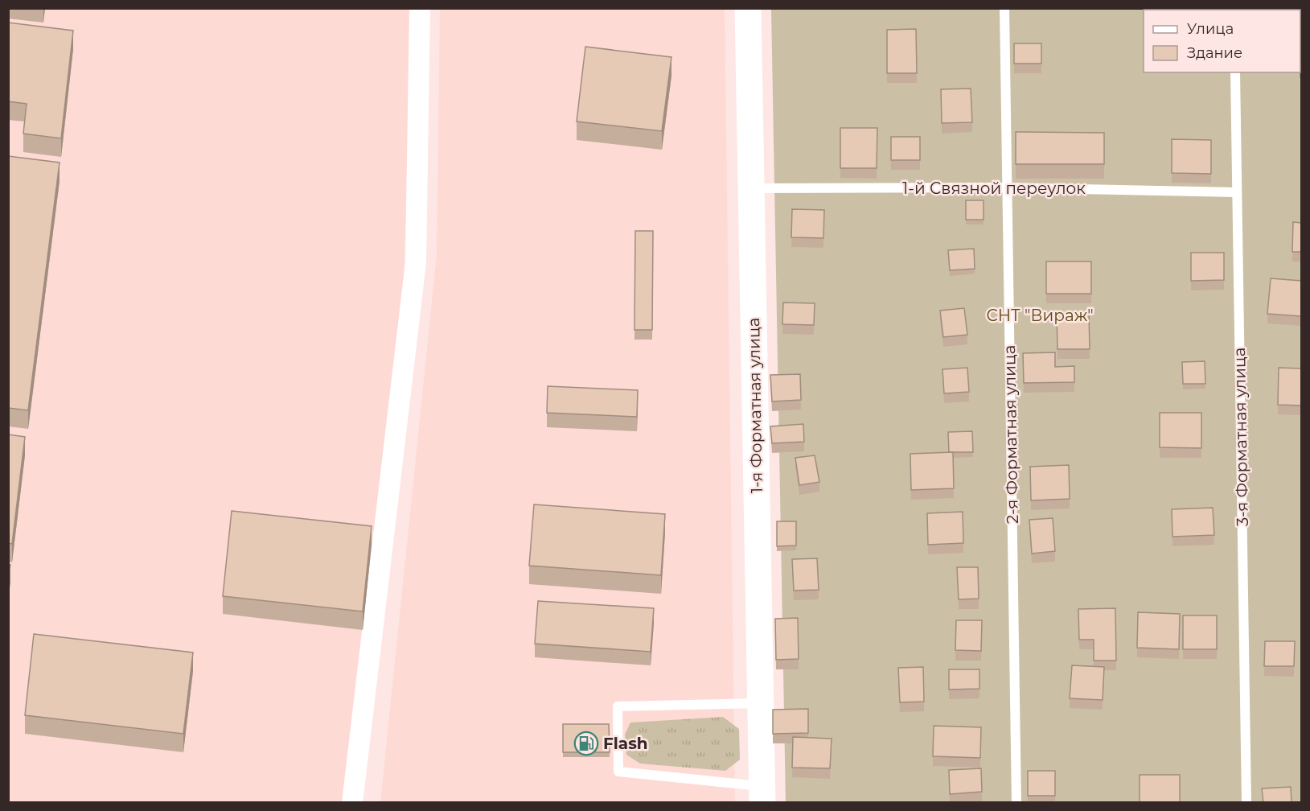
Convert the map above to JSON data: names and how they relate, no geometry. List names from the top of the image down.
{
  "streets": {
    "street": ["1-я Форматная улица"],
    "lane": ["1-й Связной переулок", "2-я Форматная улица", "3-я Форматная улица"]
  },
  "crossings": [
    ["1-й Связной переулок", "1-я Форматная улица"],
    ["1-й Связной переулок", "2-я Форматная улица"],
    ["1-й Связной переулок", "3-я Форматная улица"]
  ],
  "parks": ["СНТ \"Вираж\""],
  "places": {
    "fuel station": ["Flash"]
  },
  "legend": ["Улица", "Здание"]
}
